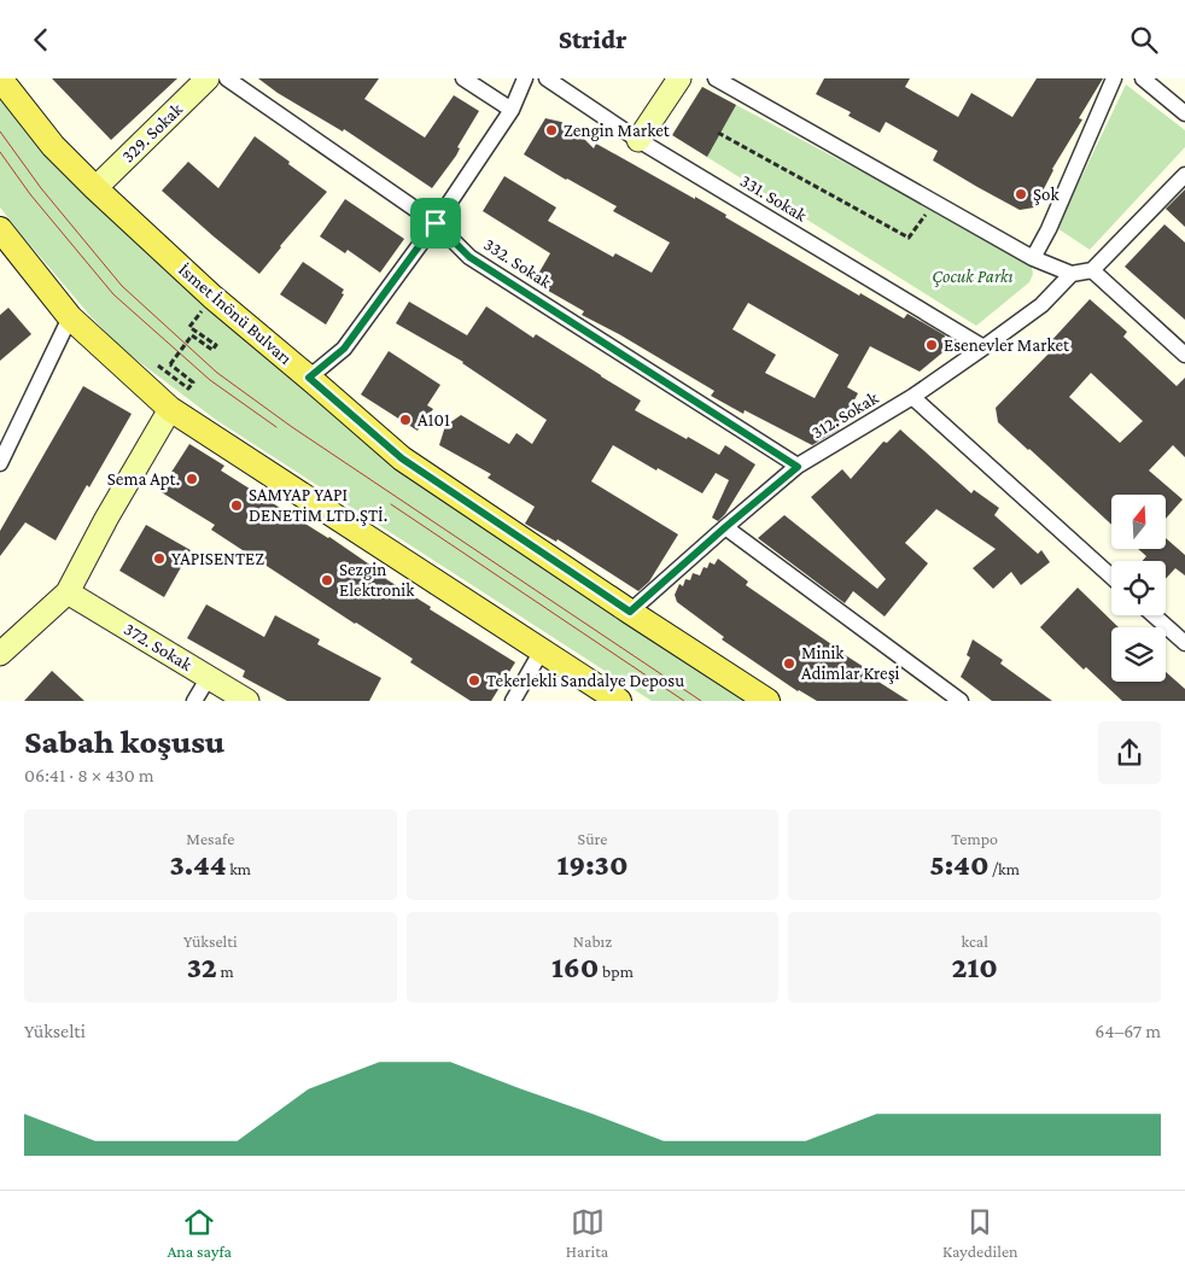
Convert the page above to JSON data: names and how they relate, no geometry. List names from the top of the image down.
{
  "streets": {
    "main road": ["İsmet İnönü Bulvarı"],
    "street": [
      "329. Sokak",
      "331. Sokak",
      "332. Sokak",
      "312. Sokak",
      "372. Sokak"
    ]
  },
  "crossings": [
    ["329. Sokak", "İsmet İnönü Bulvarı"],
    ["331. Sokak", "312. Sokak"],
    ["332. Sokak", "312. Sokak"],
    ["İsmet İnönü Bulvarı", "312. Sokak"]
  ],
  "parks": ["Çocuk Parkı"],
  "places": [
    "Zengin Market",
    "Şok",
    "Esenevler Market",
    "A101",
    "Sema Apt.",
    "SAMYAP YAPI DENETİM LTD.ŞTİ.",
    "YAPISENTEZ",
    "Sezgin Elektronik",
    "Minik Adimlar Kreşi",
    "Tekerlekli Sandalye Deposu"
  ],
  "north": "top",
  "page": {
    "header": "Stridr",
    "heading": ["Sabah koşusu", "06:41 · 8 × 430 m"],
    "stats": [
      ["Mesafe", "3.44 km"],
      ["Süre", "19:30"],
      ["Tempo", "5:40 /km"],
      ["Yükselti", "32 m"],
      ["Nabız", "160 bpm"],
      ["kcal", "210"]
    ],
    "chart": ["Yükselti", "64–67 m"],
    "tabs": ["Ana sayfa", "Harita", "Kaydedilen"]
  }
}
